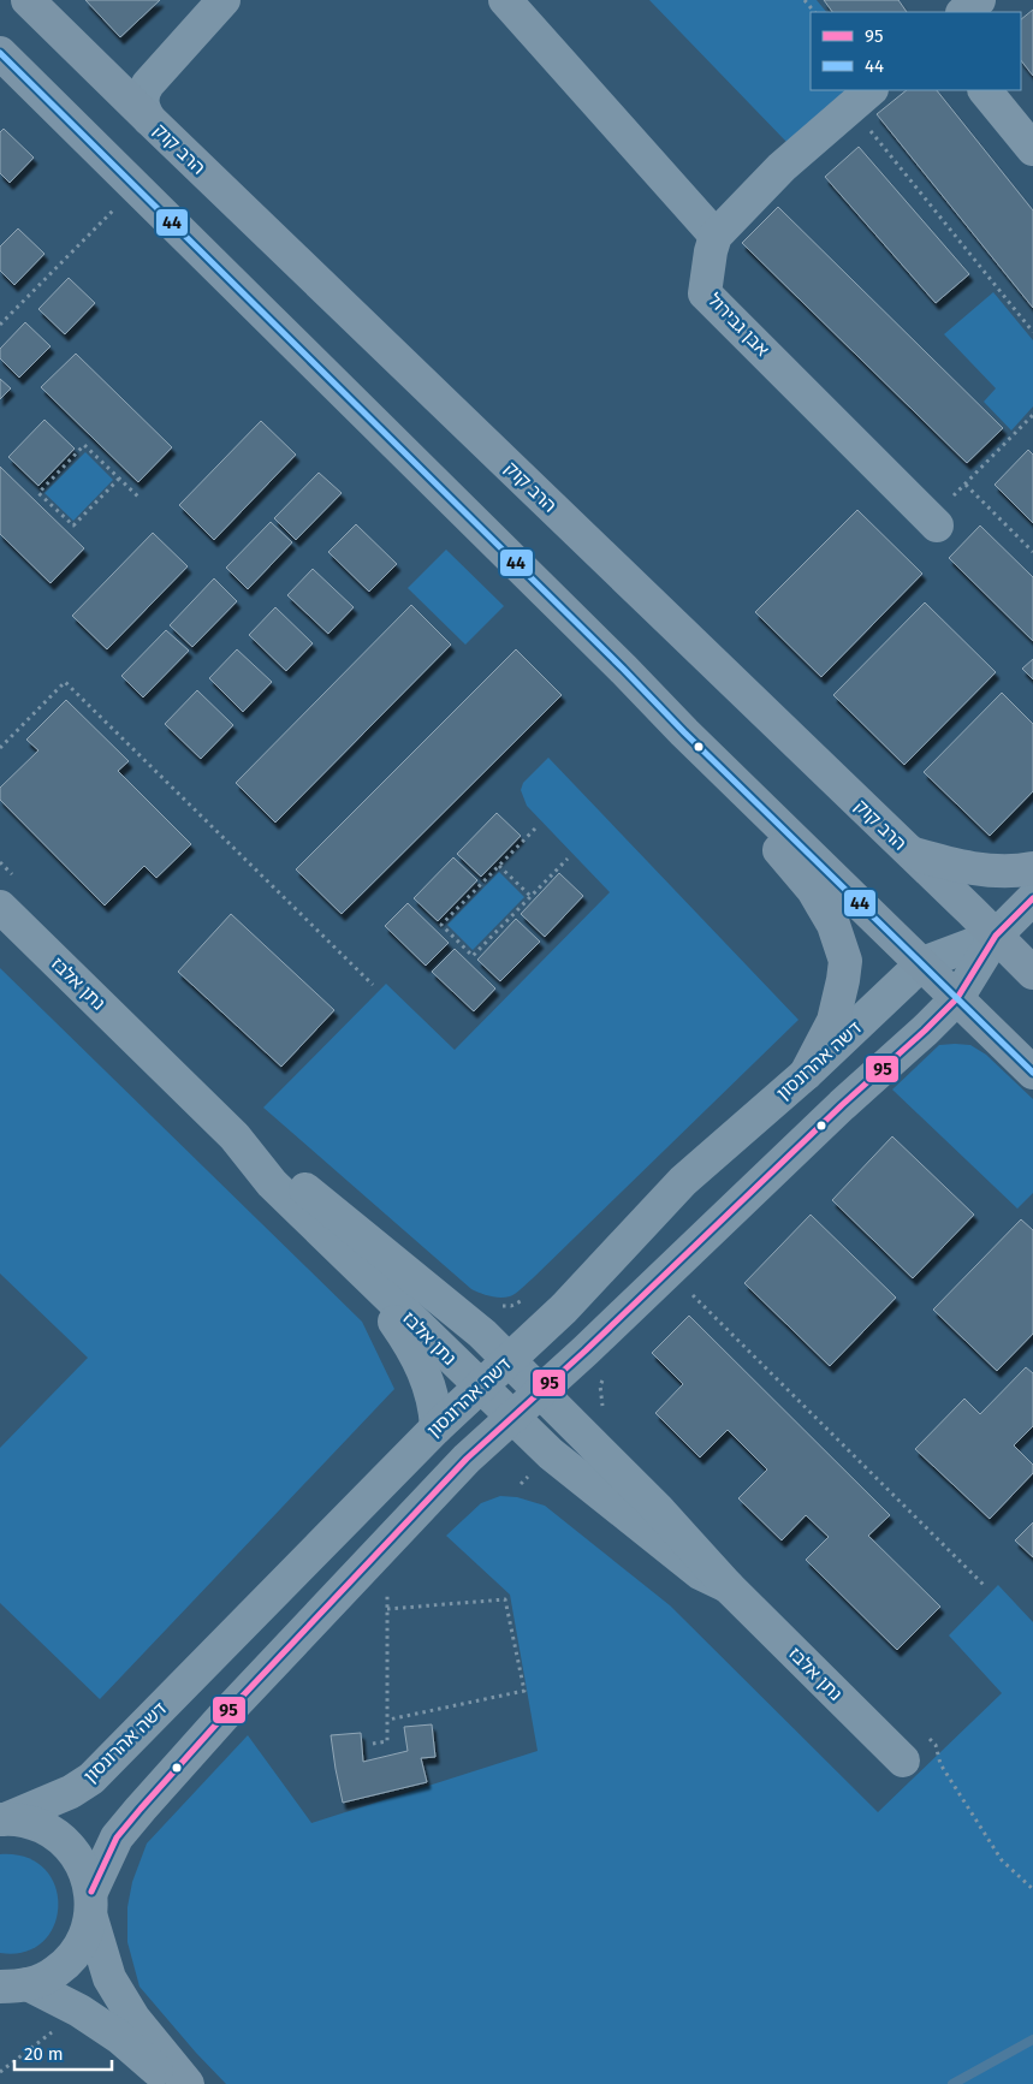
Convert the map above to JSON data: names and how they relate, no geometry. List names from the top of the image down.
{
  "streets": {
    "main road": ["הרב קוק"],
    "street": ["אבן גבירול", "נתן אלבז", "דשה אהרונסון"]
  },
  "crossings": [
    ["נתן אלבז", "דשה אהרונסון"]
  ],
  "lines": ["transit line 44", "transit line 95"],
  "legend": ["95", "44"],
  "scale_bar": "20 m"
}
